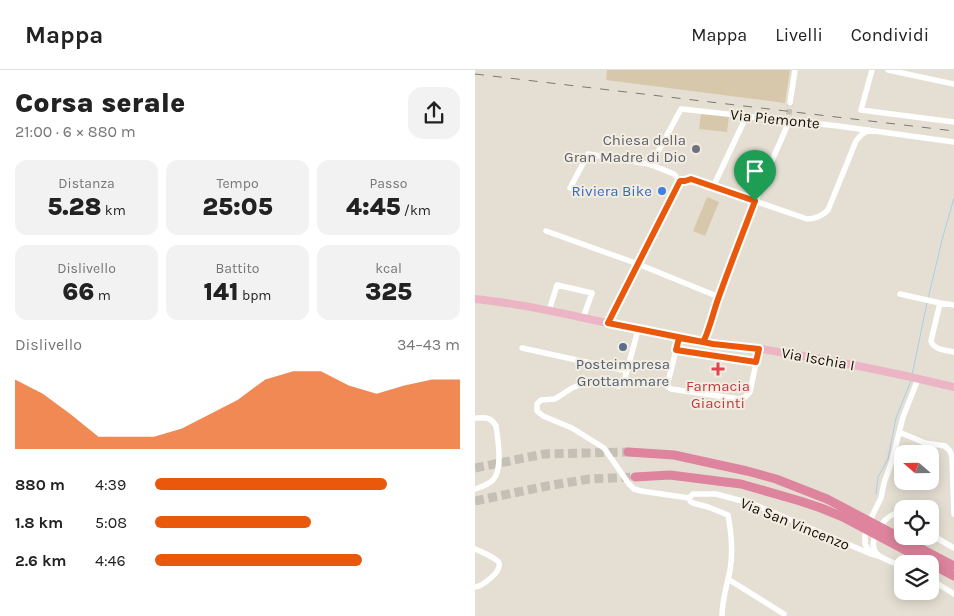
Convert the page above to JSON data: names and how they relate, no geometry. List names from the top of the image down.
{
  "streets": {
    "main road": ["Via Ischia I"],
    "street": ["Via Piemonte", "Via San Vincenzo"]
  },
  "places": {
    "other": ["Chiesa della Gran Madre di Dio", "Riviera Bike", "Posteimpresa Grottammare"],
    "health": ["Farmacia Giacinti"]
  },
  "north": "left",
  "page": {
    "header": "Mappa",
    "nav": ["Mappa", "Livelli", "Condividi"],
    "heading": ["Corsa serale", "21:00 · 6 × 880 m"],
    "stats": [
      ["Distanza", "5.28 km"],
      ["Tempo", "25:05"],
      ["Passo", "4:45 /km"],
      ["Dislivello", "66 m"],
      ["Battito", "141 bpm"],
      ["kcal", "325"]
    ],
    "chart": ["Dislivello", "34–43 m"],
    "list": [
      {
        "name": "880 m",
        "note": "4:39"
      },
      {
        "name": "1.8 km",
        "note": "5:08"
      },
      {
        "name": "2.6 km",
        "note": "4:46"
      }
    ]
  }
}
